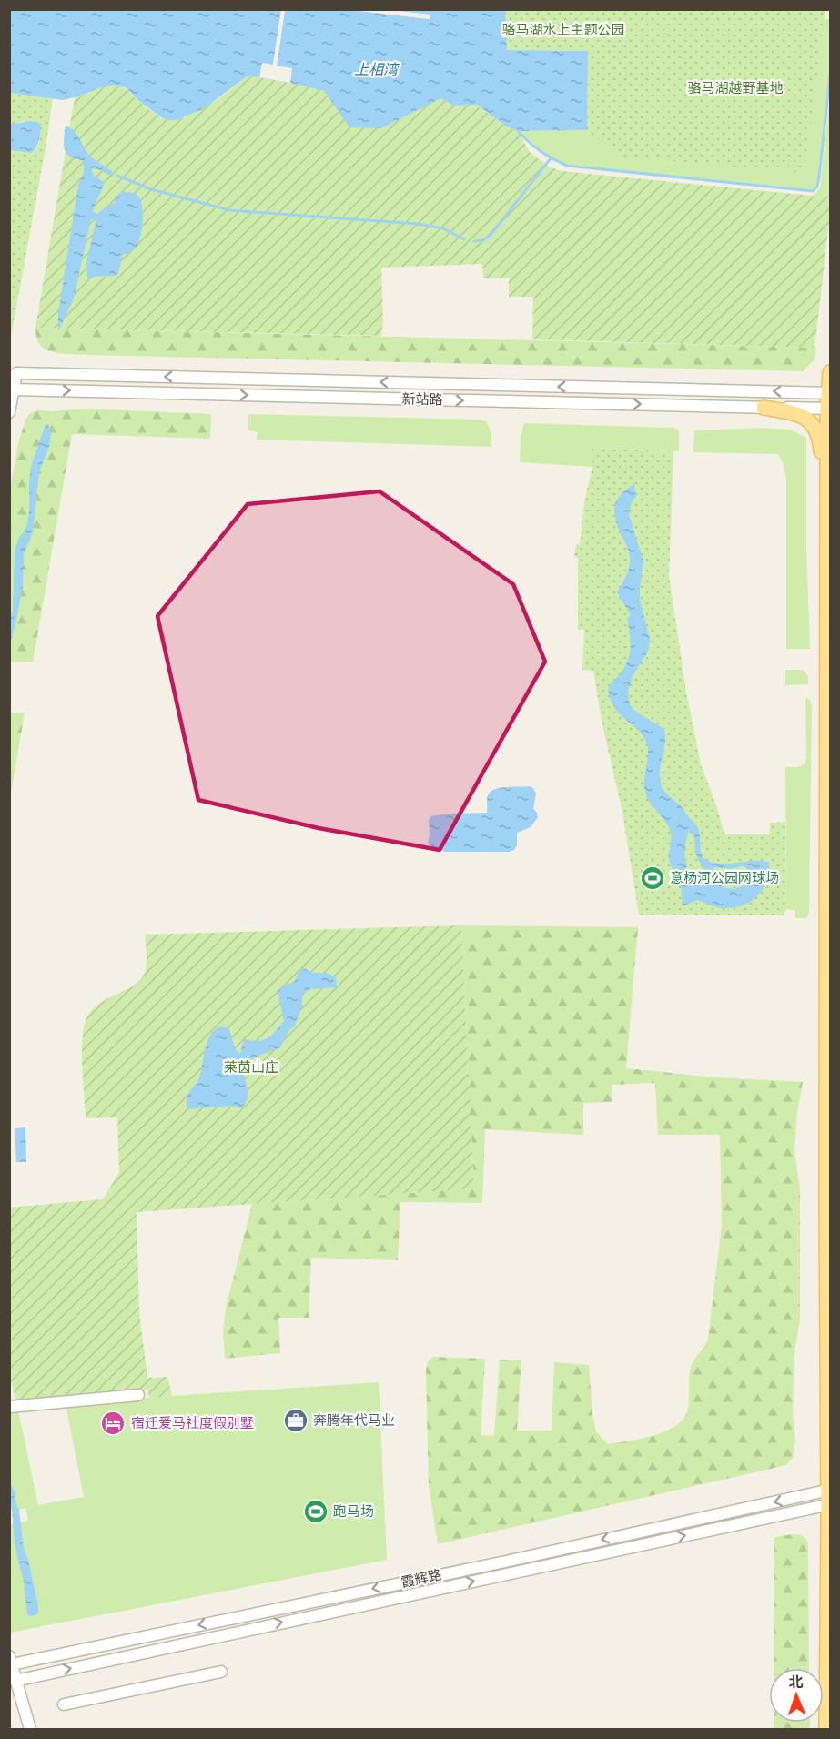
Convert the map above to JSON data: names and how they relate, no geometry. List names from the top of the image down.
{
  "streets": {
    "street": ["新站路", "霞辉路"]
  },
  "water": ["上相湾"],
  "parks": ["骆马湖水上主题公园", "骆马湖越野基地", "莱茵山庄"],
  "places": {
    "sports": ["意杨河公园网球场", "跑马场"],
    "office": ["奔腾年代马业"],
    "hotel": ["宿迁爱马社度假别墅"]
  },
  "north": "top"
}
